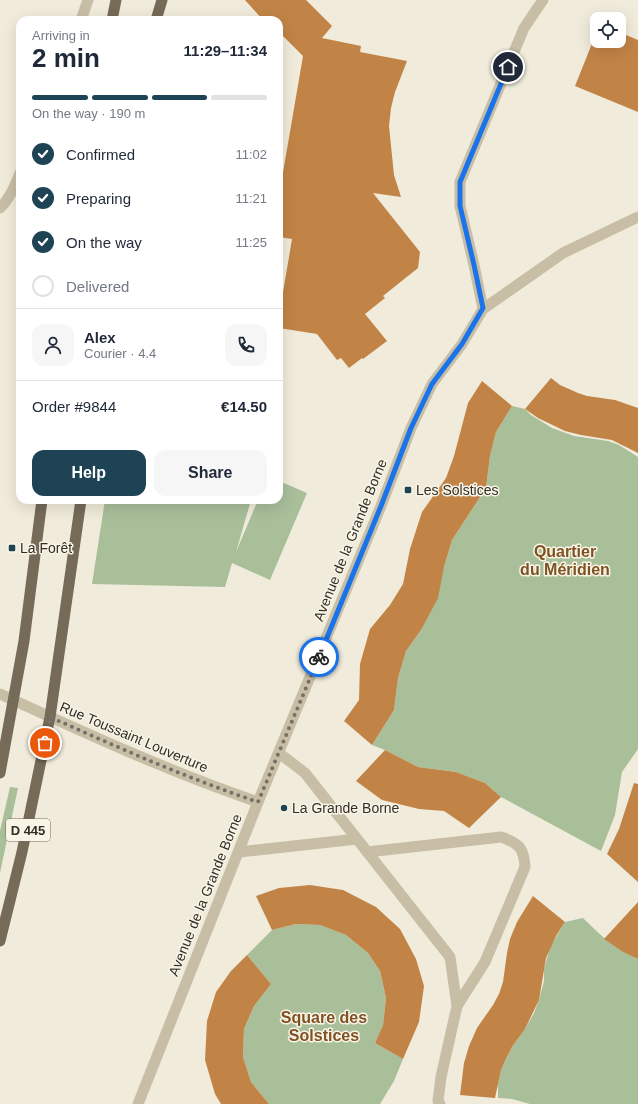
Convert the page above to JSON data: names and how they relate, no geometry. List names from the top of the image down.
{
  "streets": {
    "main road": ["D 445"],
    "street": ["Avenue de la Grande Borne", "Rue Toussaint Louverture"]
  },
  "crossings": [
    ["Avenue de la Grande Borne", "Rue Toussaint Louverture"],
    ["Rue Toussaint Louverture", "D 445"]
  ],
  "districts": ["Quartier du Méridien", "Square des Solstices"],
  "places": {
    "transit": ["Les Solstices", "La Forêt"],
    "other": ["La Grande Borne"]
  },
  "page": {
    "heading": ["2 min", "Arriving in", "11:29–11:34"],
    "panel": [
      "Alex",
      "Courier · 4.4",
      "Order #9844",
      "€14.50"
    ],
    "bar": "On the way · 190 m",
    "list": [
      ["Confirmed", "11:02"],
      ["Preparing", "11:21"],
      ["On the way", "11:25"],
      "Delivered"
    ],
    "buttons": ["Help", "Share"]
  }
}
